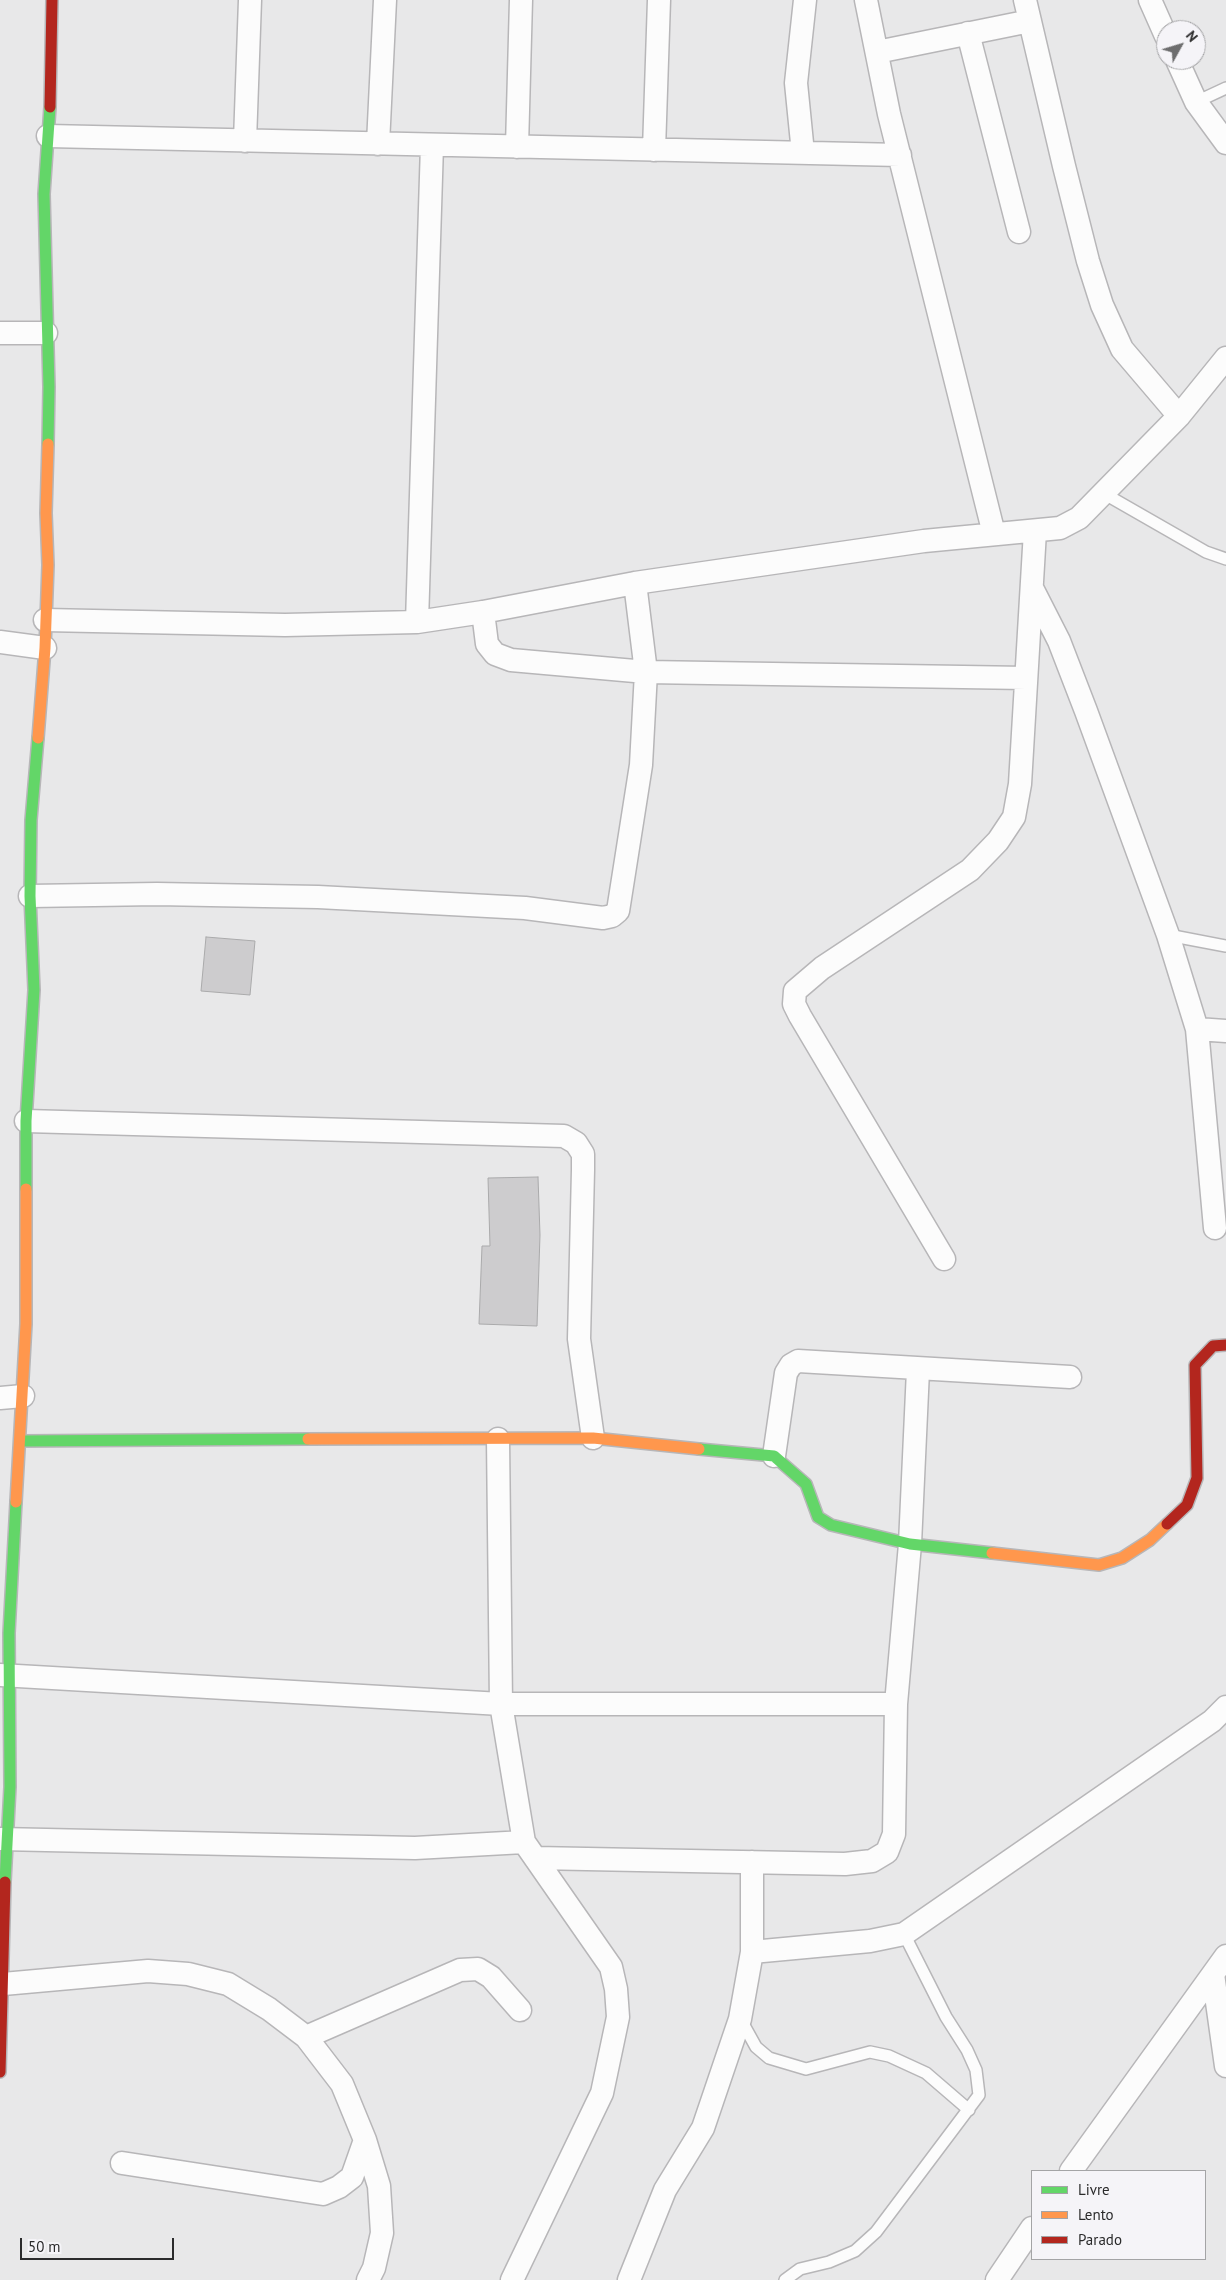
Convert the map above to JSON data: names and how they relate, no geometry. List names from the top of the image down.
{
  "legend": ["Livre", "Lento", "Parado"],
  "scale_bar": "50 m",
  "north": "top right"
}
